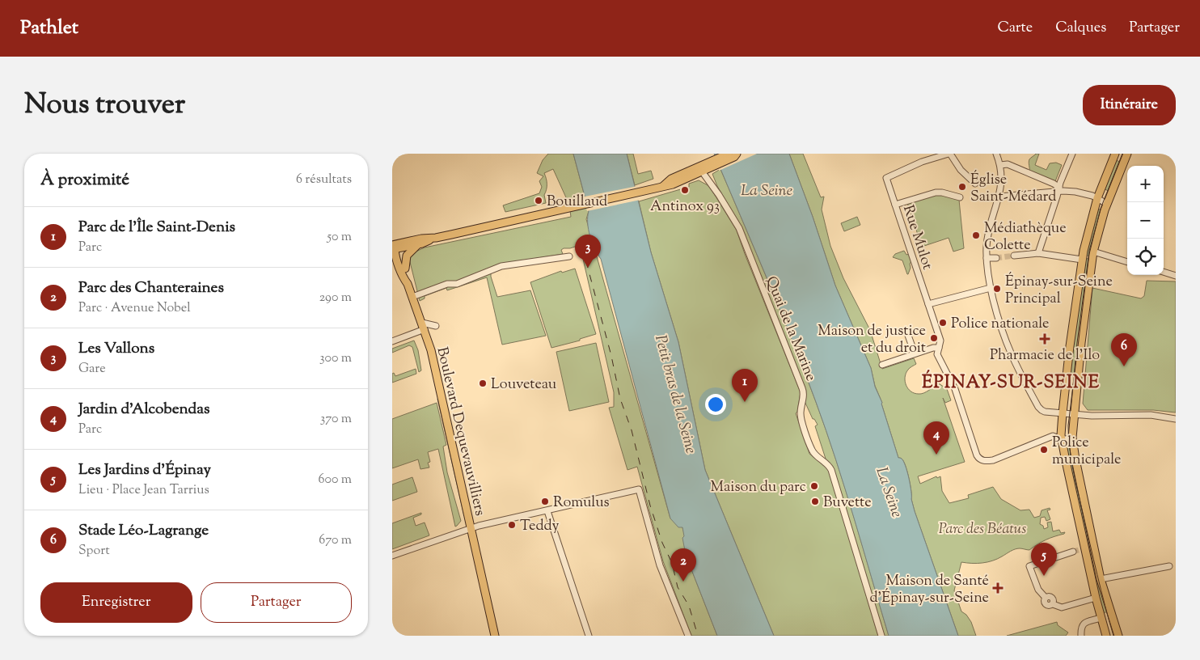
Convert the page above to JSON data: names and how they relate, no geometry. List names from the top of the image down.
{
  "streets": {
    "main road": ["Boulevard Dequevauvilliers"],
    "street": ["Rue Mulot", "Quai de la Marine"]
  },
  "districts": ["ÉPINAY-SUR-SEINE"],
  "water": ["La Seine", "Petit bras de la Seine"],
  "parks": ["Parc des Béatus"],
  "places": {
    "other": [
      "Église Saint-Médard",
      "Antinox 93",
      "Bouillaud",
      "Médiathèque Colette",
      "Épinay-sur-Seine Principal",
      "Police nationale",
      "Maison de justice et du droit",
      "Louveteau",
      "Police municipale",
      "Maison du parc",
      "Romulus",
      "Buvette",
      "Teddy"
    ],
    "health": ["Pharmacie de l'Ilo", "Maison de Santé d'Épinay-sur-Seine"]
  },
  "page": {
    "header": "Pathlet",
    "nav": ["Carte", "Calques", "Partager"],
    "title": "Nous trouver",
    "buttons": [
      "Itinéraire",
      ["Enregistrer", "Partager"]
    ],
    "heading": ["À proximité", "6 résultats"],
    "map_buttons": ["+", "−"],
    "list": [
      {
        "mark": "1",
        "name": "Parc de l'Île Saint-Denis",
        "note": "Parc",
        "value": "50 m"
      },
      {
        "mark": "2",
        "name": "Parc des Chanteraines",
        "note": "Parc · Avenue Nobel",
        "value": "290 m"
      },
      {
        "mark": "3",
        "name": "Les Vallons",
        "note": "Gare",
        "value": "300 m"
      },
      {
        "mark": "4",
        "name": "Jardin d'Alcobendas",
        "note": "Parc",
        "value": "370 m"
      },
      {
        "mark": "5",
        "name": "Les Jardins d'Épinay",
        "note": "Lieu · Place Jean Tarrius",
        "value": "600 m"
      },
      {
        "mark": "6",
        "name": "Stade Léo-Lagrange",
        "note": "Sport",
        "value": "670 m"
      }
    ],
    "pins": [
      "3",
      "6",
      "1",
      "4",
      "5",
      "2"
    ]
  }
}
